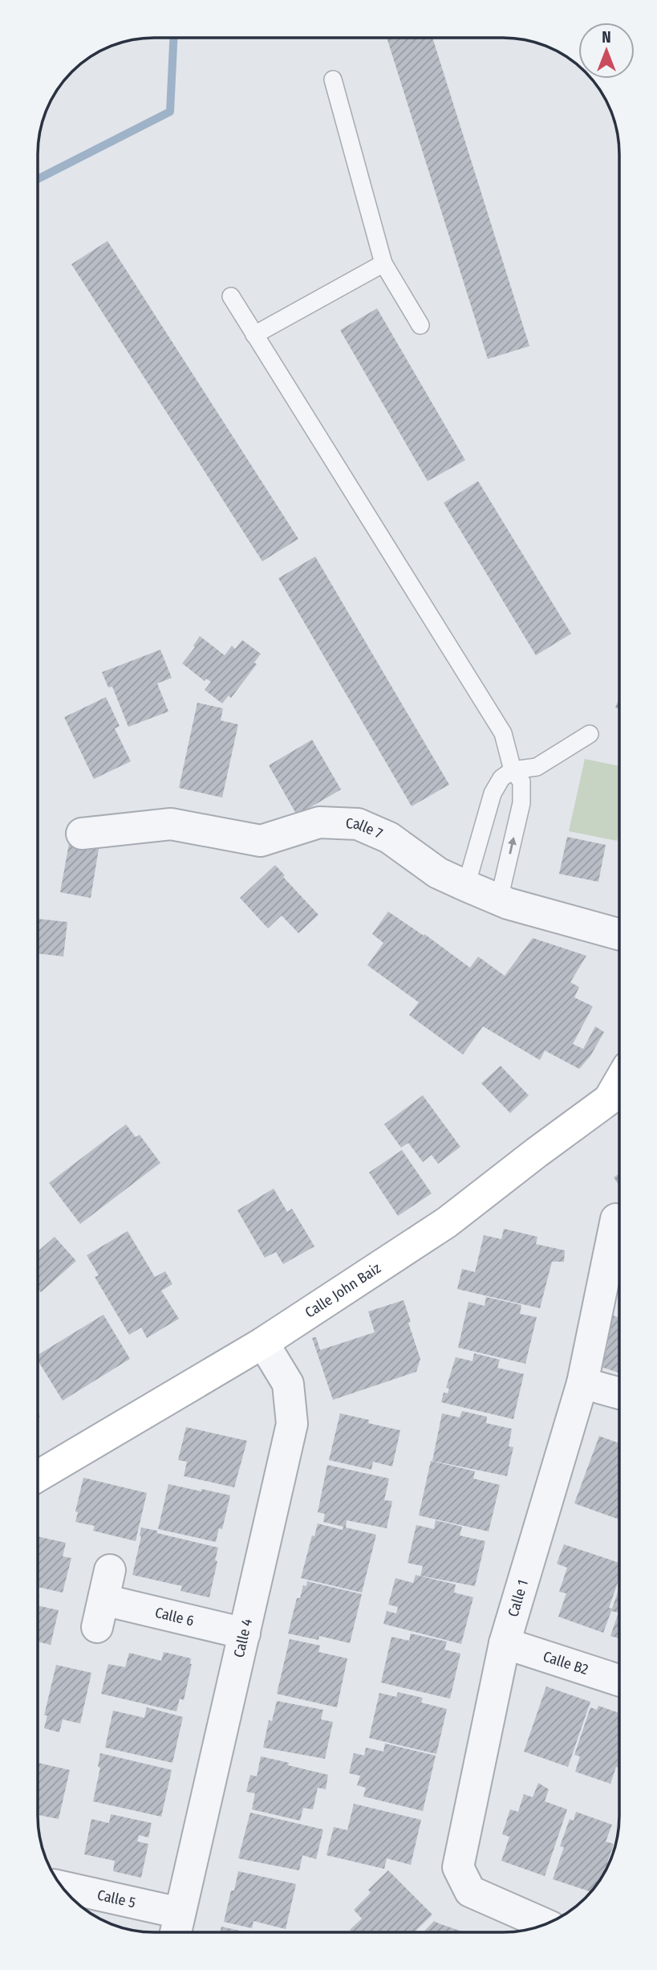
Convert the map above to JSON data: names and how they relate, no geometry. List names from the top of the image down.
{
  "streets": {
    "street": [
      "Calle 7",
      "Calle John Baiz",
      "Calle 1",
      "Calle 6",
      "Calle 4",
      "Calle B2",
      "Calle 5"
    ]
  },
  "crossings": [
    ["Calle John Baiz", "Calle 4"],
    ["Calle 1", "Calle B2"],
    ["Calle 6", "Calle 4"],
    ["Calle 4", "Calle 5"]
  ],
  "north": "top"
}
